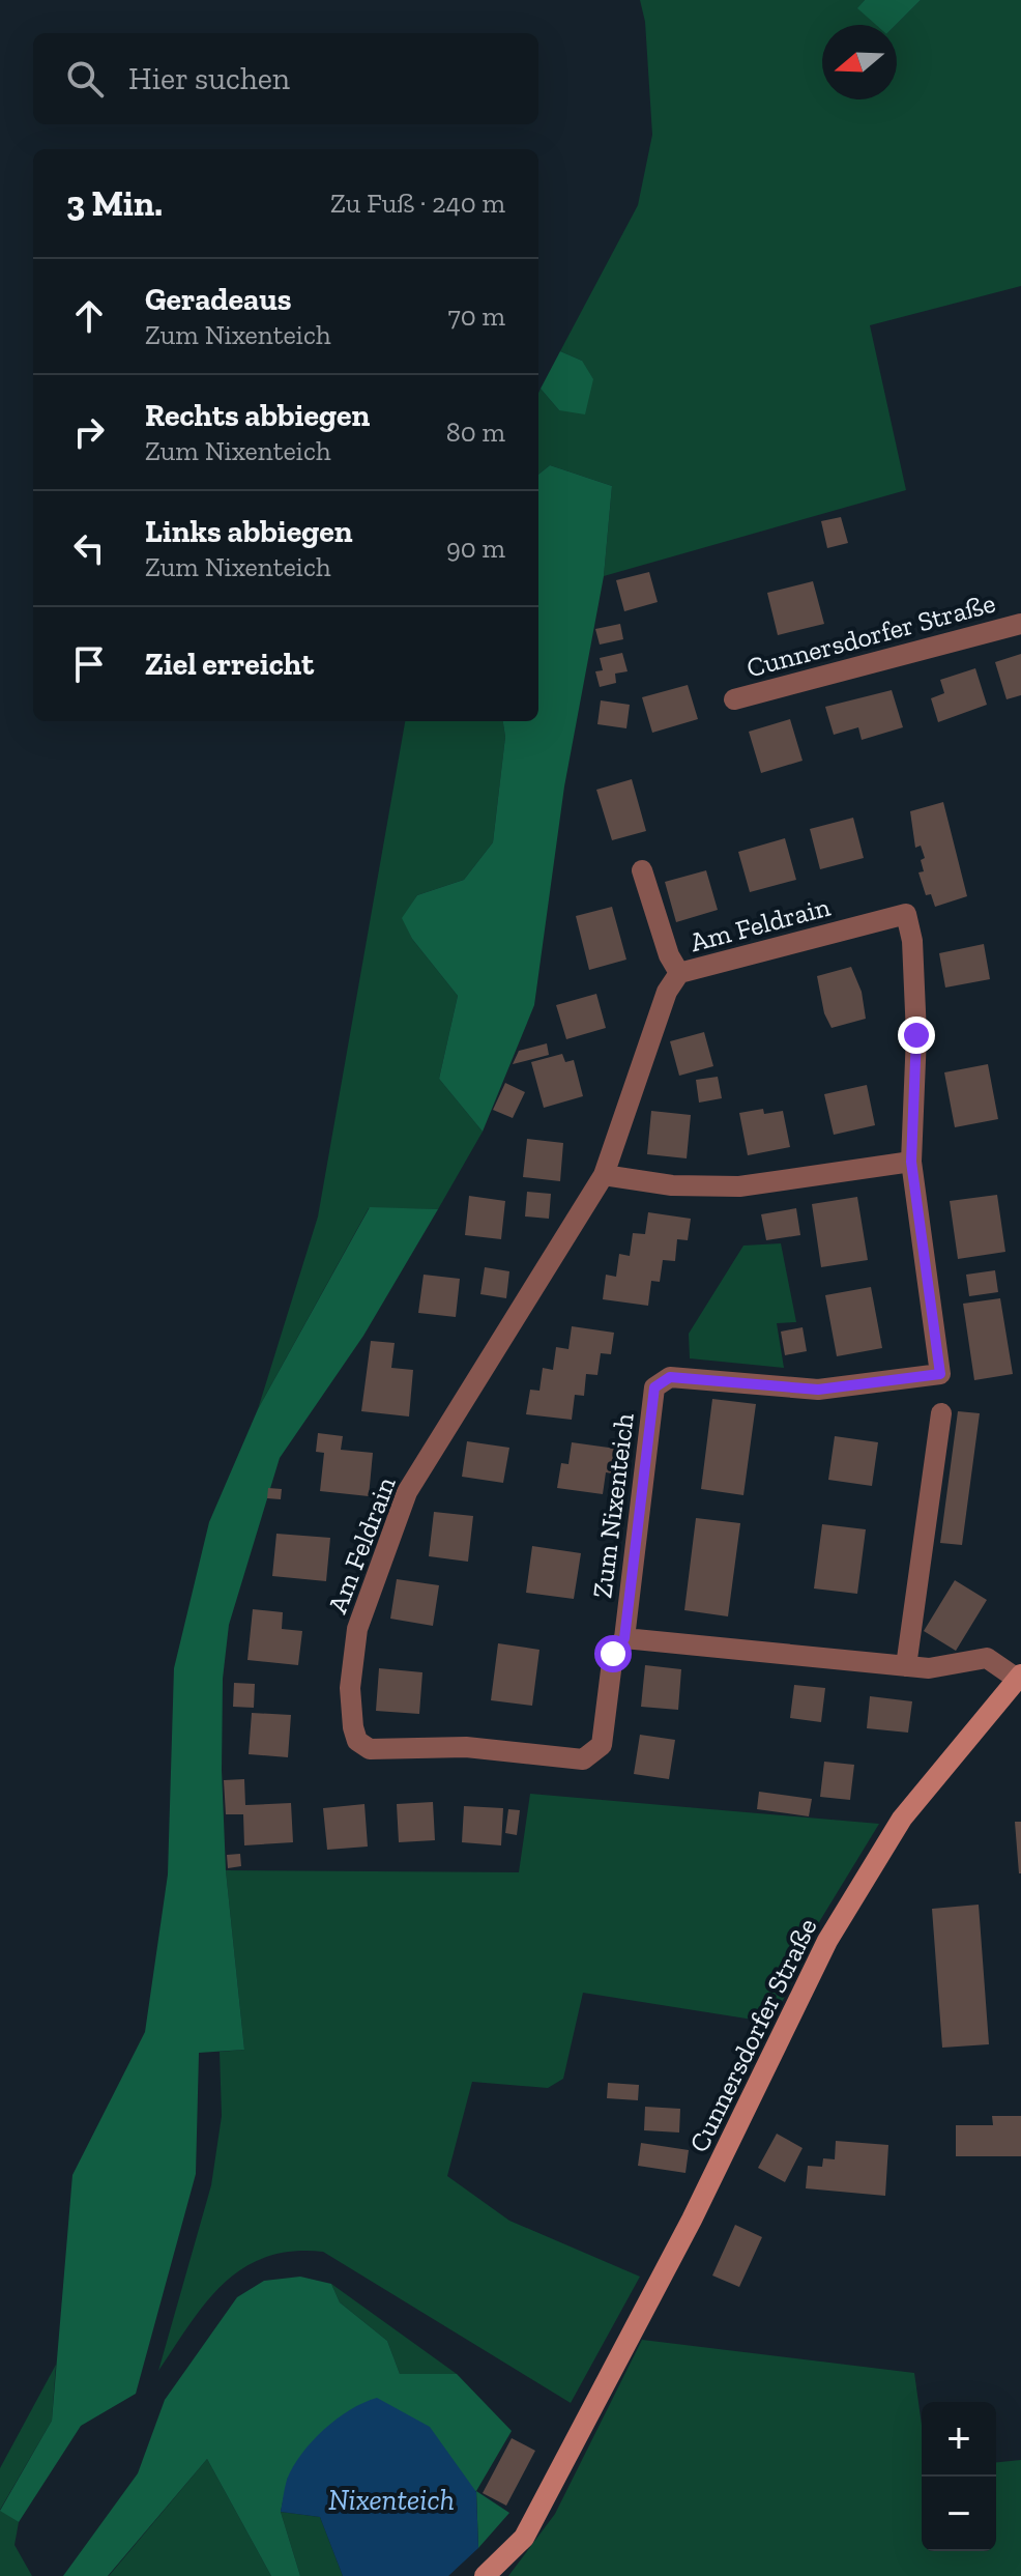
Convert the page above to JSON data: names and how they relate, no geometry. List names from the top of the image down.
{
  "streets": {
    "street": ["Cunnersdorfer Straße", "Am Feldrain", "Zum Nixenteich"]
  },
  "crossings": [
    ["Am Feldrain", "Zum Nixenteich"]
  ],
  "water": ["Nixenteich"],
  "north": "left",
  "page": {
    "search": "Hier suchen",
    "heading": ["3 Min.", "Zu Fuß · 240 m"],
    "list": [
      ["Geradeaus", "Zum Nixenteich", "70 m"],
      ["Rechts abbiegen", "Zum Nixenteich", "80 m"],
      ["Links abbiegen", "Zum Nixenteich", "90 m"],
      "Ziel erreicht"
    ],
    "map_buttons": ["+", "−"]
  }
}
